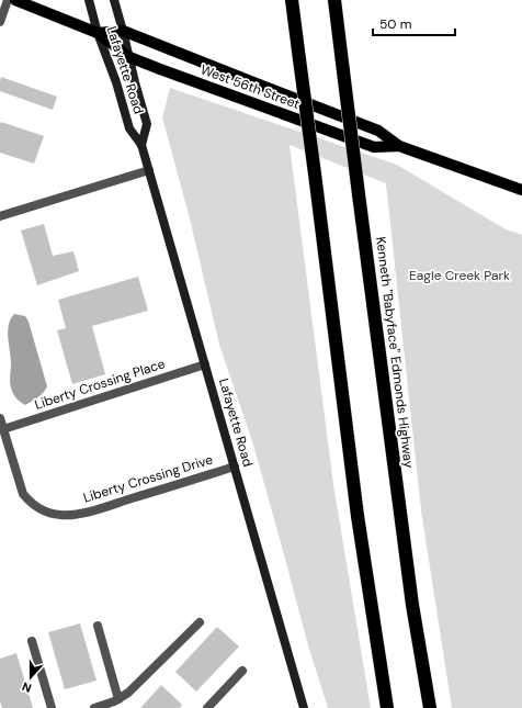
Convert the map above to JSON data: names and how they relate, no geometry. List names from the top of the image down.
{
  "streets": {
    "highway": ["Kenneth \"Babyface\" Edmonds Highway"],
    "main road": ["Lafayette Road", "West 56th Street"],
    "street": ["Liberty Crossing Place", "Liberty Crossing Drive"]
  },
  "crossings": [
    ["Lafayette Road", "West 56th Street"],
    ["Lafayette Road", "Liberty Crossing Place"],
    ["Lafayette Road", "Liberty Crossing Drive"],
    ["Liberty Crossing Place", "Liberty Crossing Drive"]
  ],
  "parks": ["Eagle Creek Park"],
  "scale_bar": "50 m",
  "north": "bottom"
}
